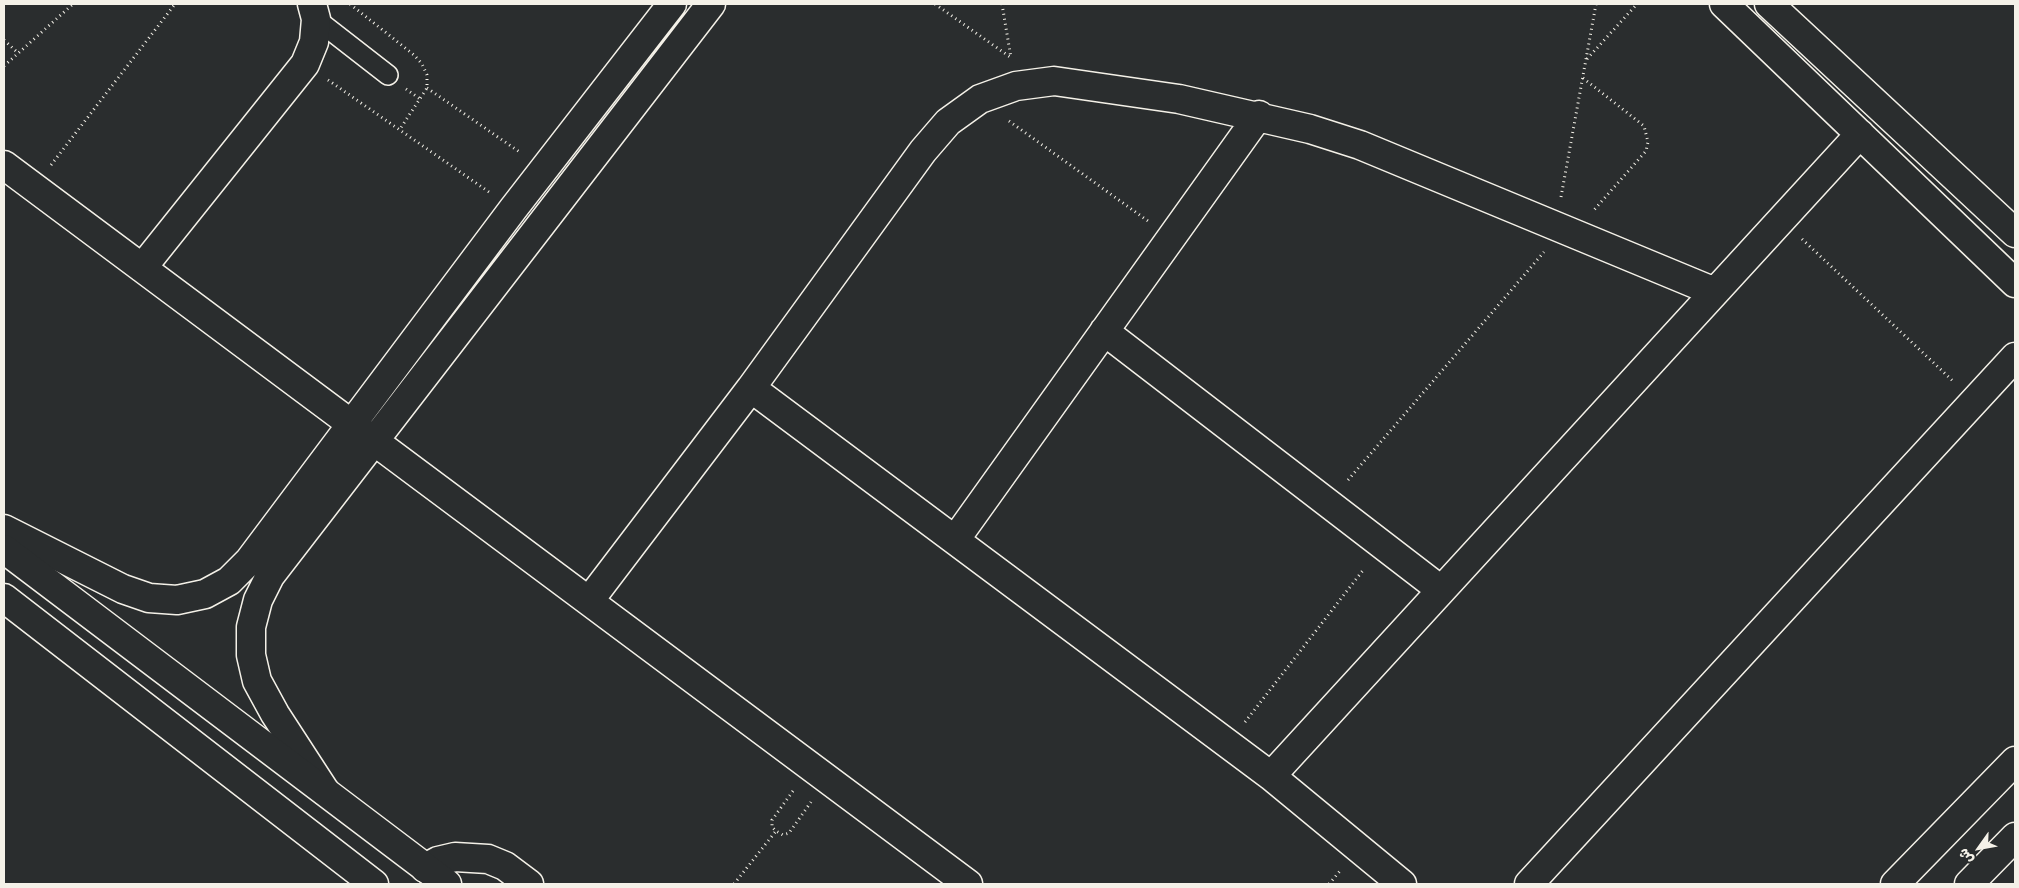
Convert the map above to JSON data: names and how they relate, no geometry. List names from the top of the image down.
{
  "north": "bottom left"
}
